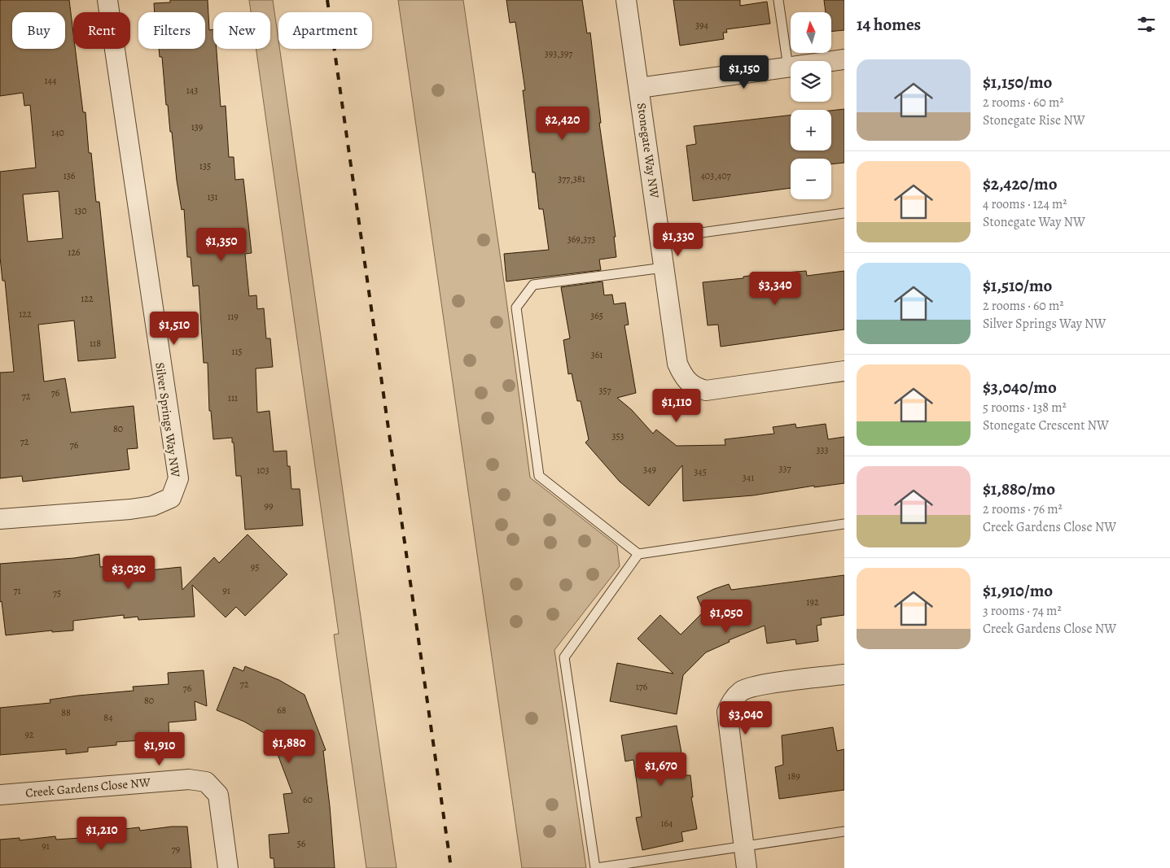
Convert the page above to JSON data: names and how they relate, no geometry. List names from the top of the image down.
{
  "streets": {
    "street": ["Stonegate Way NW", "Silver Springs Way NW", "Creek Gardens Close NW"]
  },
  "house_numbers": [
    "394",
    "393,397",
    "144",
    "143",
    "139",
    "140",
    "135",
    "136",
    "403,407",
    "377,381",
    "131",
    "130",
    "369,373",
    "126",
    "122",
    "122",
    "365",
    "119",
    "118",
    "115",
    "361",
    "357",
    "76",
    "72",
    "111",
    "80",
    "353",
    "72",
    "76",
    "333",
    "337",
    "349",
    "103",
    "345",
    "341",
    "99",
    "95",
    "71",
    "91",
    "75",
    "192",
    "72",
    "176",
    "76",
    "80",
    "68",
    "88",
    "84",
    "92",
    "189",
    "60",
    "164",
    "56",
    "91",
    "79"
  ],
  "north": "top",
  "page": {
    "heading": "14 homes",
    "map_buttons": ["+", "−"],
    "chip": [
      "Buy",
      "Rent",
      "Filters",
      "New",
      "Apartment"
    ],
    "list": [
      {
        "name": "$1,150/mo",
        "note": "2 rooms · 60 m² · Stonegate Rise NW"
      },
      {
        "name": "$2,420/mo",
        "note": "4 rooms · 124 m² · Stonegate Way NW"
      },
      {
        "name": "$1,510/mo",
        "note": "2 rooms · 60 m² · Silver Springs Way NW"
      },
      {
        "name": "$3,040/mo",
        "note": "5 rooms · 138 m² · Stonegate Crescent NW"
      },
      {
        "name": "$1,880/mo",
        "note": "2 rooms · 76 m² · Creek Gardens Close NW"
      },
      {
        "name": "$1,910/mo",
        "note": "3 rooms · 74 m² · Creek Gardens Close NW"
      }
    ],
    "price": [
      "$1,150",
      "$2,420",
      "$1,330",
      "$1,350",
      "$3,340",
      "$1,510",
      "$1,110",
      "$3,030",
      "$1,050",
      "$3,040",
      "$1,880",
      "$1,910",
      "$1,670",
      "$1,210"
    ]
  }
}
